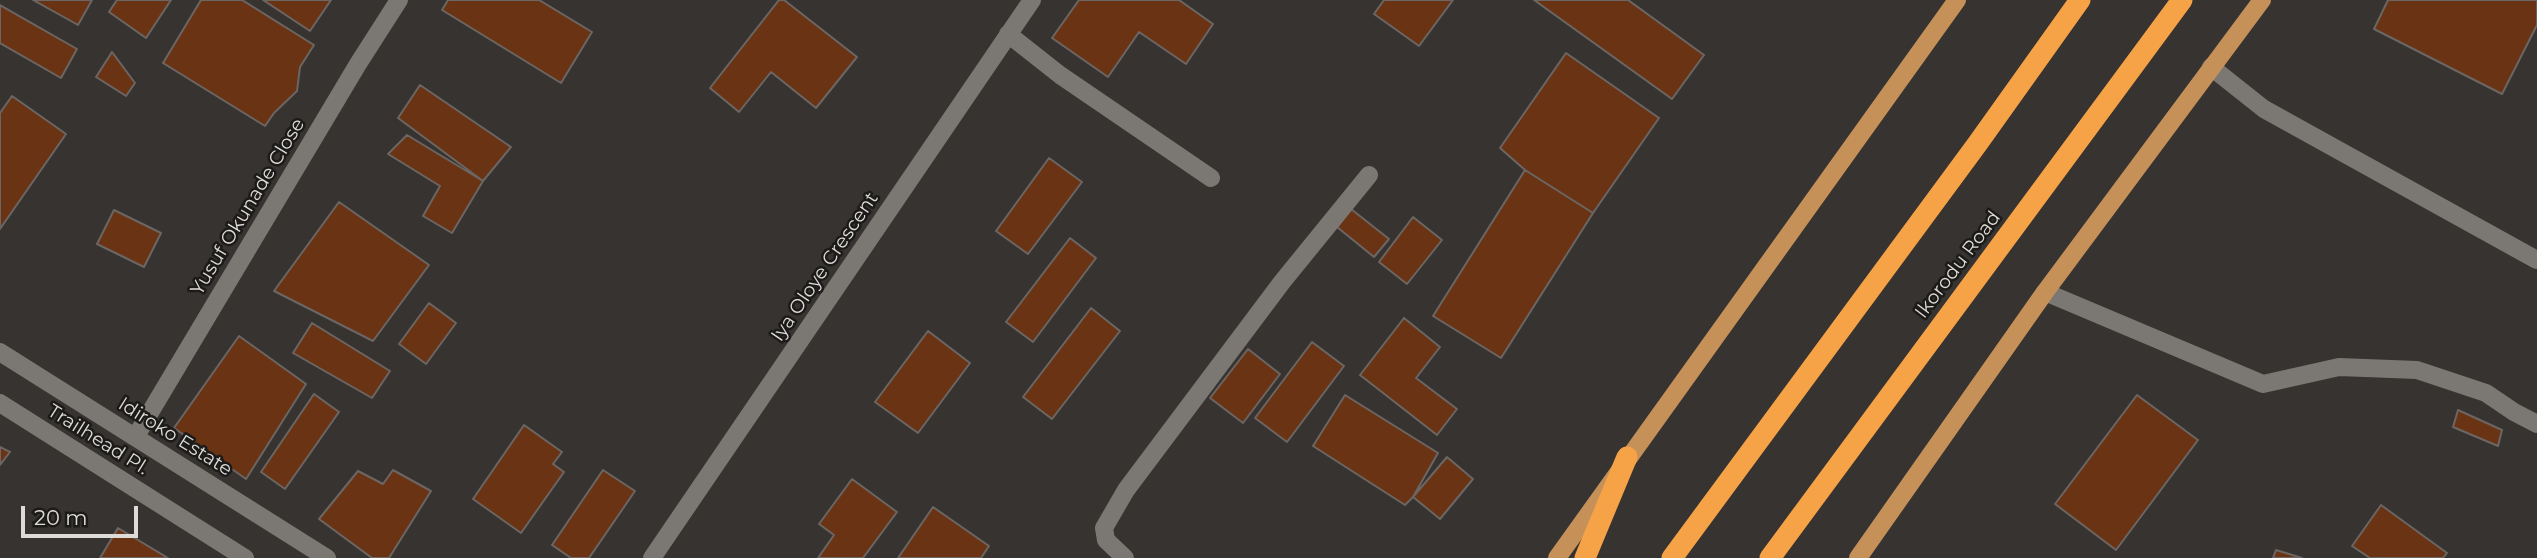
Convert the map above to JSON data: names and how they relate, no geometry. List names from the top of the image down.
{
  "streets": {
    "highway": ["Ikorodu Road"],
    "street": [
      "Yusuf Okunade Close",
      "Iya Oloye Crescent",
      "Idiroko Estate",
      "Trailhead Pl."
    ]
  },
  "crossings": [
    ["Yusuf Okunade Close", "Idiroko Estate"]
  ],
  "scale_bar": "20 m"
}
